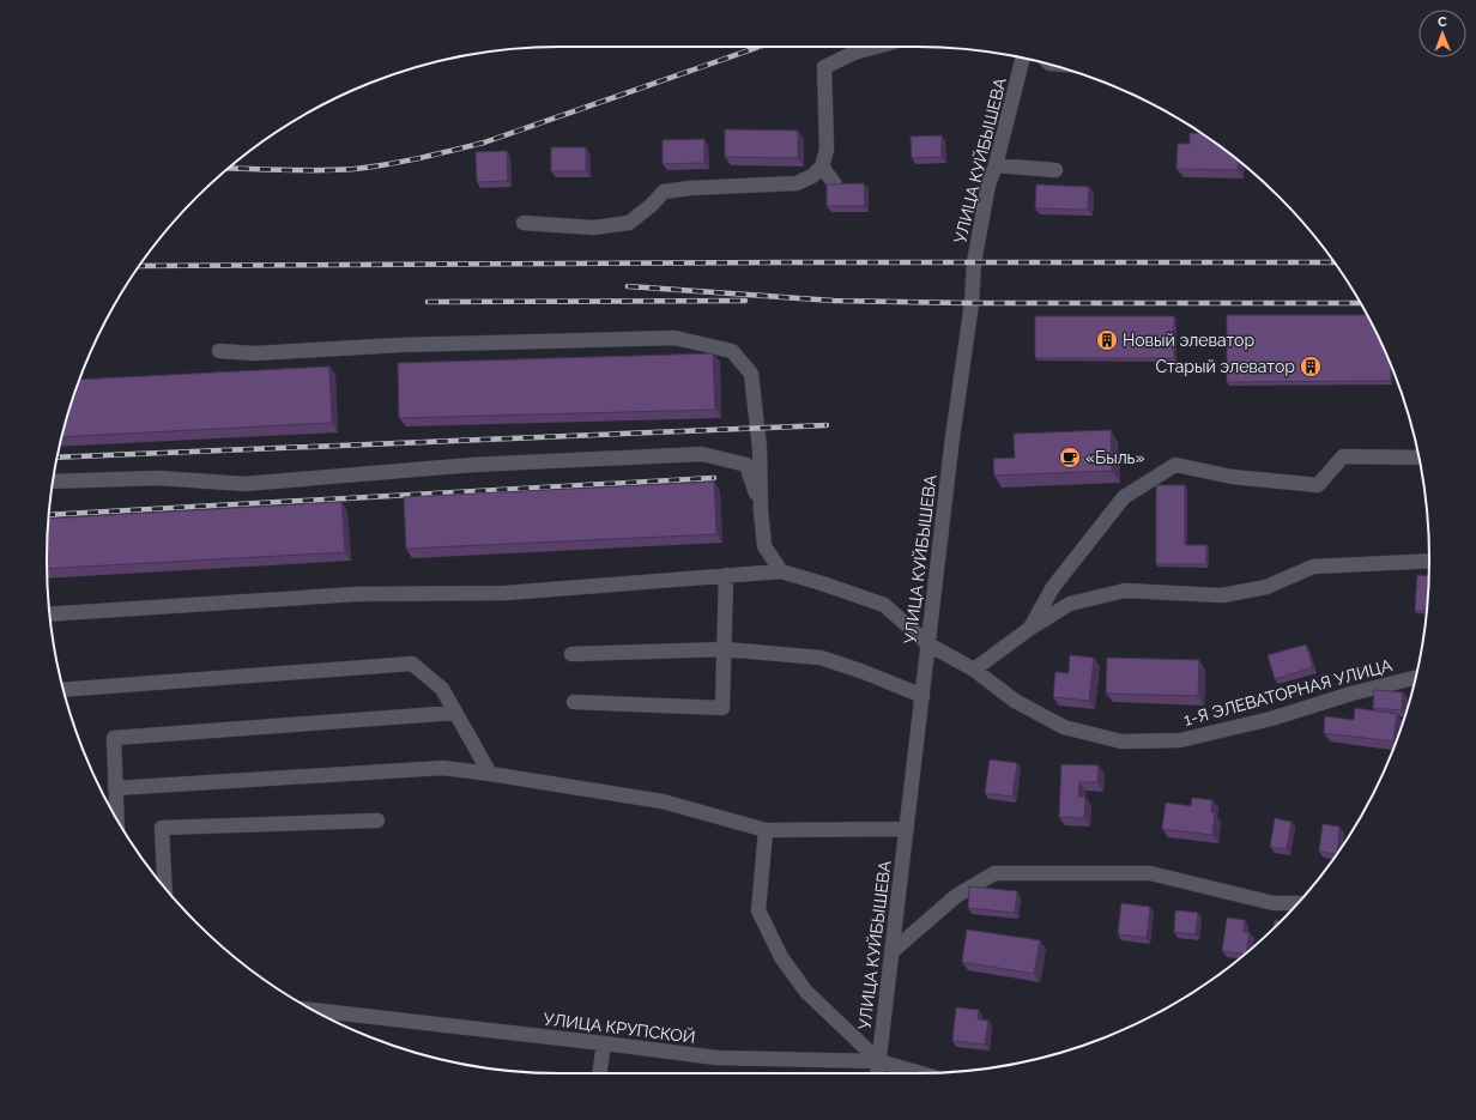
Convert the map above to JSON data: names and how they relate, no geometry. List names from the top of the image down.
{
  "streets": {
    "street": ["УЛИЦА КУЙБЫШЕВА", "1-Я ЭЛЕВАТОРНАЯ УЛИЦА", "УЛИЦА КРУПСКОЙ"]
  },
  "crossings": [
    ["УЛИЦА КУЙБЫШЕВА", "1-Я ЭЛЕВАТОРНАЯ УЛИЦА"],
    ["УЛИЦА КУЙБЫШЕВА", "УЛИЦА КРУПСКОЙ"]
  ],
  "places": {
    "building": ["Новый элеватор", "Старый элеватор"],
    "cafe": ["«Быль»"]
  },
  "north": "top"
}
